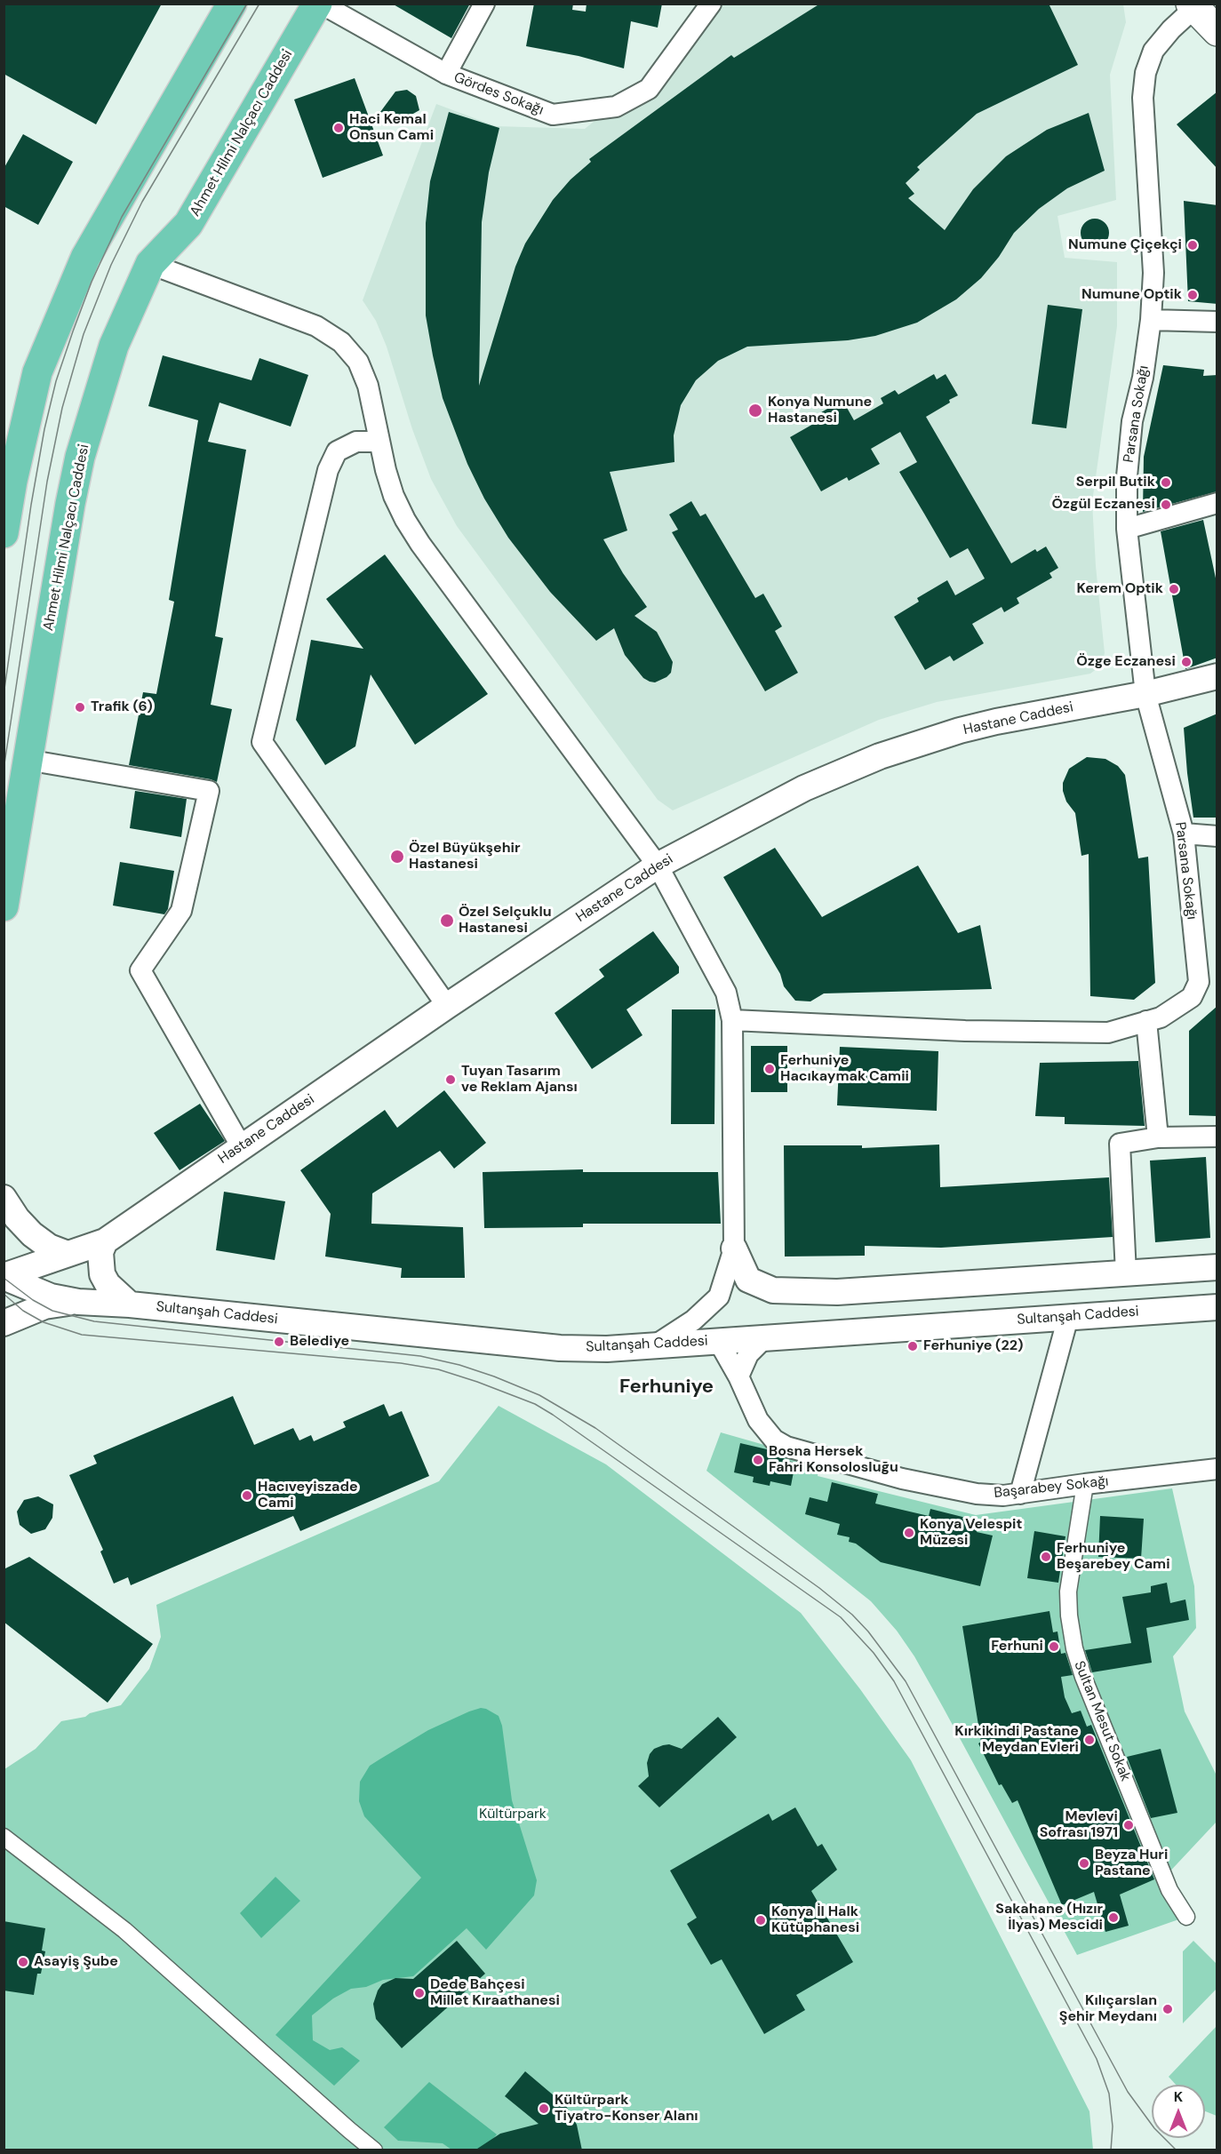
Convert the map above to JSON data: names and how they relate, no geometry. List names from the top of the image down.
{
  "streets": {
    "main road": ["Ahmet Hilmi Nalçacı Caddesi"],
    "street": [
      "Gördes Sokağı",
      "Parsana Sokağı",
      "Hastane Caddesi",
      "Sultanşah Caddesi",
      "Başarabey Sokağı",
      "Sultan Mesut Sokak"
    ]
  },
  "crossings": [
    ["Gördes Sokağı", "Ahmet Hilmi Nalçacı Caddesi"],
    ["Parsana Sokağı", "Hastane Caddesi"],
    ["Sultanşah Caddesi", "Başarabey Sokağı"],
    ["Başarabey Sokağı", "Sultan Mesut Sokak"]
  ],
  "districts": ["Ferhuniye"],
  "parks": ["Kültürpark"],
  "places": [
    "Haci Kemal Onsun Cami",
    "Numune Çiçekçi",
    "Numune Optik",
    "Konya Numune Hastanesi",
    "Serpil Butik",
    "Özgül Eczanesi",
    "Kerem Optik",
    "Özge Eczanesi",
    "Trafik (6)",
    "Özel Büyükşehir Hastanesi",
    "Özel Selçuklu Hastanesi",
    "Ferhuniye Hacıkaymak Camii",
    "Tuyan Tasarım ve Reklam Ajansı",
    "Belediye",
    "Ferhuniye (22)",
    "Bosna Hersek Fahri Konsolosluğu",
    "Hacıveyiszade Cami",
    "Konya Velespit Müzesi",
    "Ferhuniye Beşarebey Cami",
    "Ferhuni",
    "Kırkikindi Pastane Meydan Evleri",
    "Mevlevi Sofrası 1971",
    "Beyza Huri Pastane",
    "Sakahane (Hızır İlyas) Mescidi",
    "Konya İl Halk Kütüphanesi",
    "Asayiş Şube",
    "Dede Bahçesi Millet Kıraathanesi",
    "Kılıçarslan Şehir Meydanı",
    "Kültürpark Tiyatro-Konser Alanı"
  ],
  "north": "top"
}
